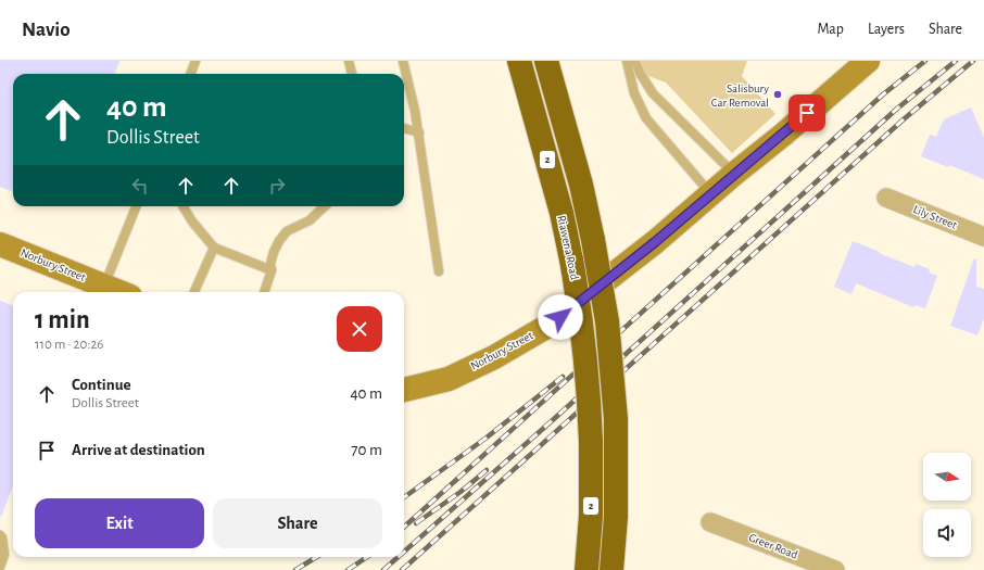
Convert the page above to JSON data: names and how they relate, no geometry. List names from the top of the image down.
{
  "streets": {
    "highway": ["2", "Riawena Road"],
    "street": ["Lily Street", "Norbury Street", "Greer Road"]
  },
  "places": ["Salisbury Car Removal"],
  "north": "right",
  "page": {
    "header": "Navio",
    "nav": ["Map", "Layers", "Share"],
    "turn": ["40 m", "Dollis Street"],
    "heading": ["1 min", "110 m · 20:26"],
    "list": [
      {
        "name": "Continue",
        "note": "Dollis Street",
        "value": "40 m"
      },
      {
        "name": "Arrive at destination",
        "value": "70 m"
      }
    ],
    "buttons": ["Exit", "Share"]
  }
}
